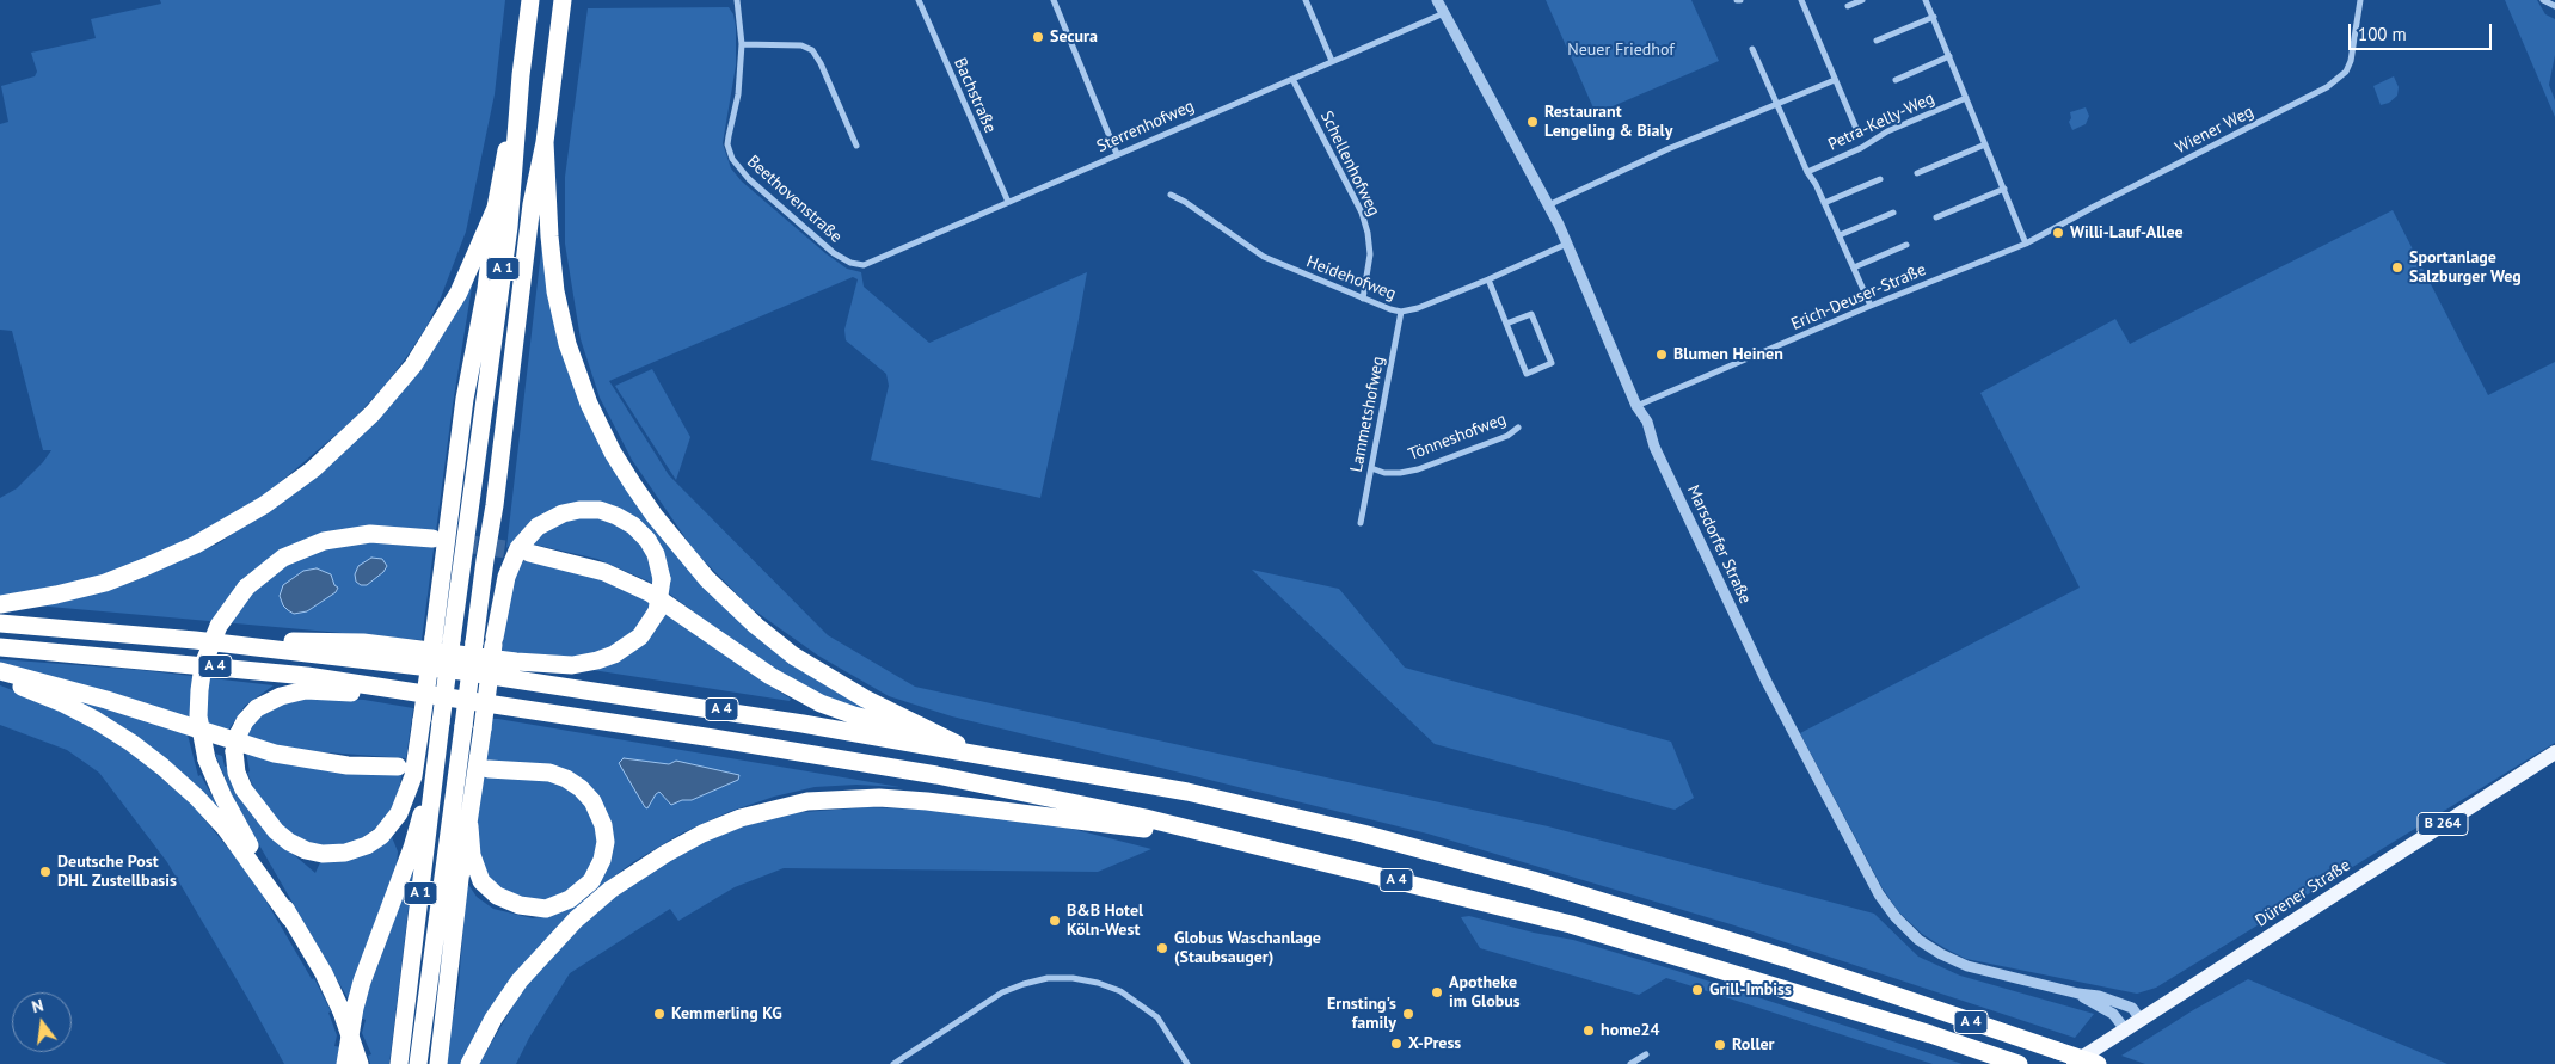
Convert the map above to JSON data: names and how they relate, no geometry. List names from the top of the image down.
{
  "streets": {
    "highway": ["A 1", "A 4"],
    "main road": ["B 264", "Dürener Straße"],
    "street": [
      "Bachstraße",
      "Petra-Kelly-Weg",
      "Sterrenhofweg",
      "Wiener Weg",
      "Schellenhofweg",
      "Beethovenstraße",
      "Heidehofweg",
      "Erich-Deuser-Straße",
      "Lammetshofweg",
      "Tönneshofweg",
      "Marsdorfer Straße"
    ]
  },
  "crossings": [
    ["Bachstraße", "Sterrenhofweg"],
    ["Sterrenhofweg", "Schellenhofweg"],
    ["Sterrenhofweg", "Beethovenstraße"],
    ["Sterrenhofweg", "Marsdorfer Straße"],
    ["Wiener Weg", "Erich-Deuser-Straße"],
    ["Schellenhofweg", "Heidehofweg"],
    ["Heidehofweg", "Lammetshofweg"],
    ["Heidehofweg", "Marsdorfer Straße"],
    ["Erich-Deuser-Straße", "Marsdorfer Straße"],
    ["Lammetshofweg", "Tönneshofweg"],
    ["Marsdorfer Straße", "Dürener Straße"],
    ["A 4", "Dürener Straße"]
  ],
  "parks": ["Neuer Friedhof"],
  "places": [
    "Secura",
    "Restaurant Lengeling & Bialy",
    "Willi-Lauf-Allee",
    "Sportanlage Salzburger Weg",
    "Blumen Heinen",
    "Deutsche Post DHL Zustellbasis",
    "B&B Hotel Köln-West",
    "Globus Waschanlage (Staubsauger)",
    "Grill-Imbiss",
    "Apotheke im Globus",
    "Kemmerling KG",
    "Ernsting's family",
    "home24",
    "X-Press",
    "Roller"
  ],
  "scale_bar": "100 m",
  "north": "top"
}
